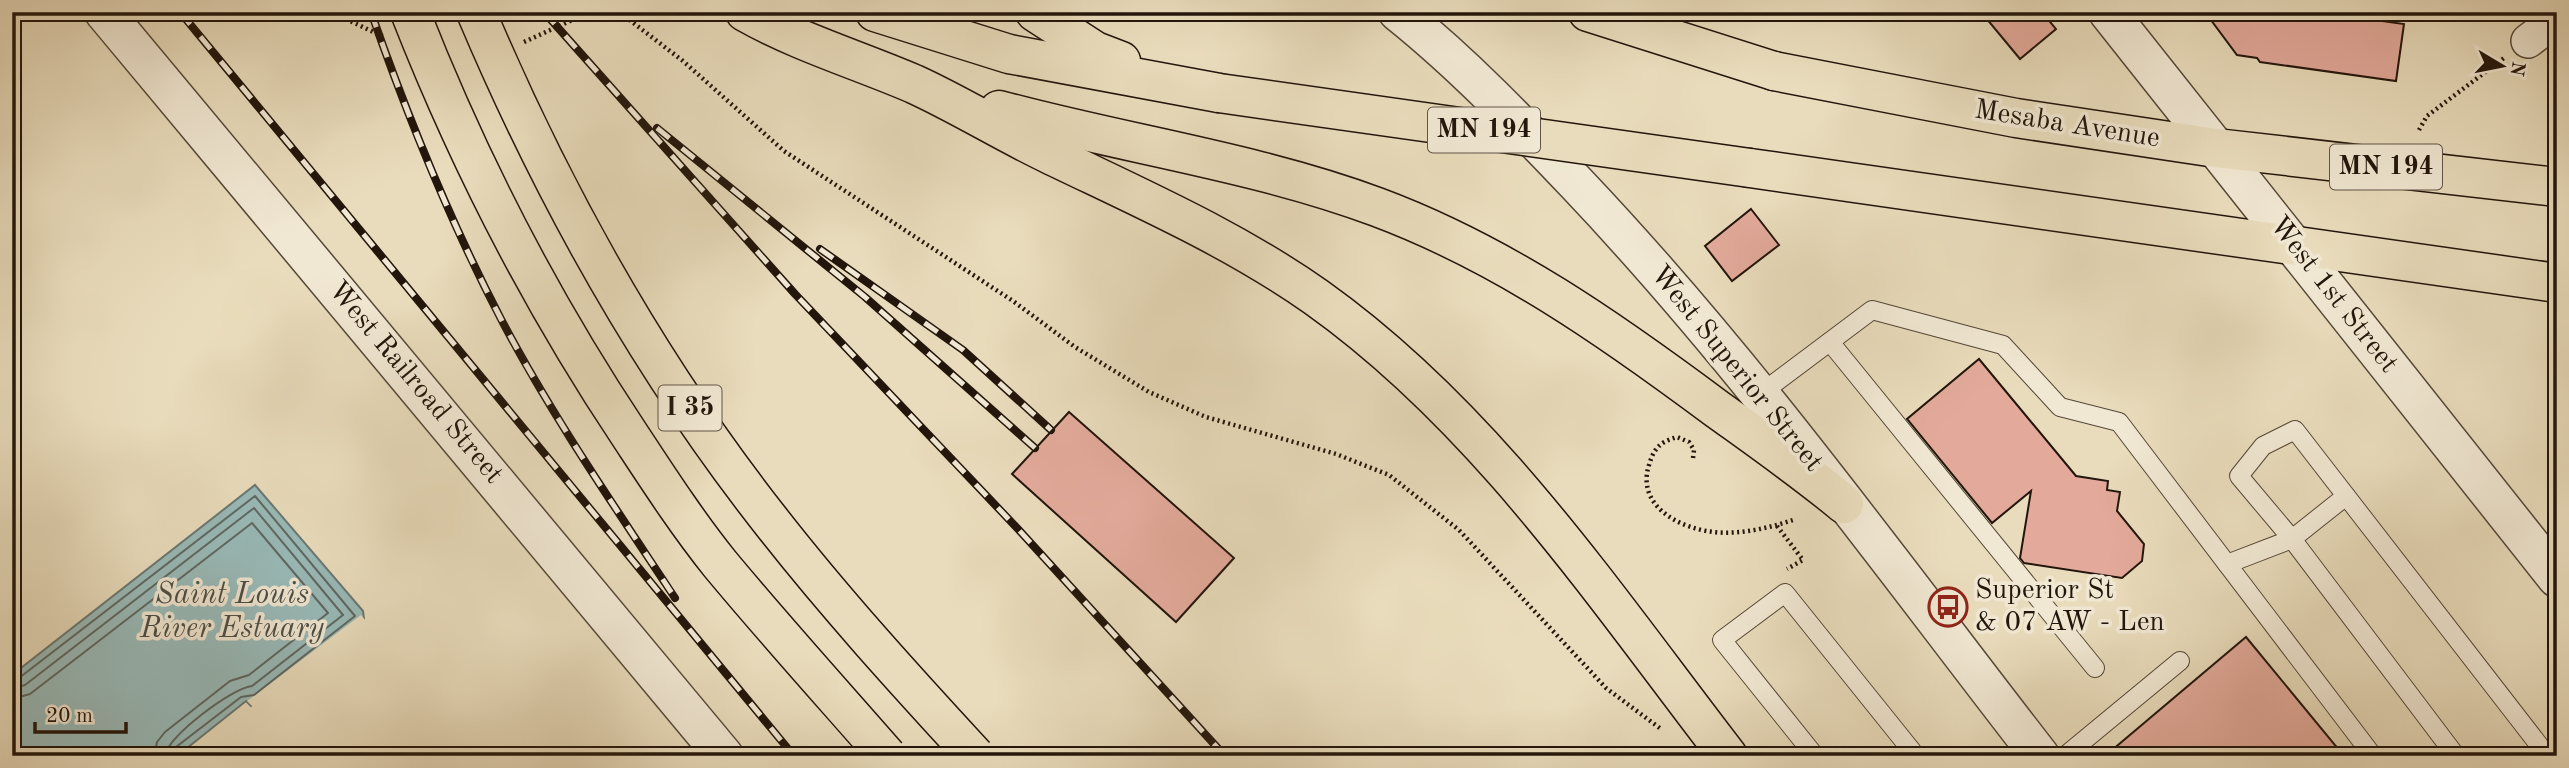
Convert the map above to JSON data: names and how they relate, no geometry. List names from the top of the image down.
{
  "streets": {
    "highway": ["Mesaba Avenue", "MN 194", "I 35"],
    "street": ["West 1st Street", "West Superior Street", "West Railroad Street"]
  },
  "crossings": [
    ["Mesaba Avenue", "West 1st Street"],
    ["MN 194", "West 1st Street"]
  ],
  "water": ["Saint Louis River Estuary"],
  "places": {
    "bus stop": ["Superior St & 07 AW - Len"]
  },
  "scale_bar": "20 m",
  "north": "right"
}
